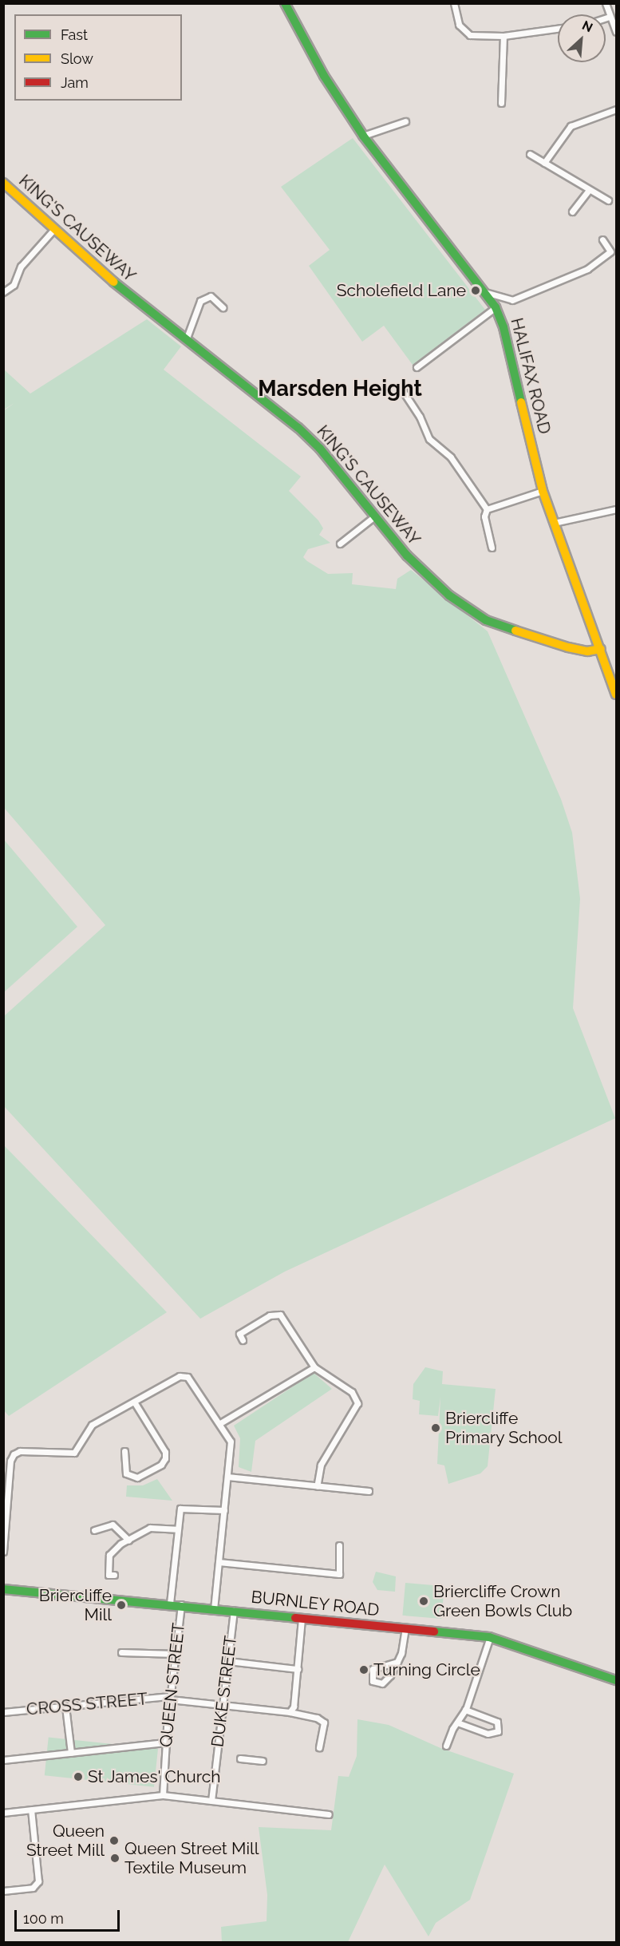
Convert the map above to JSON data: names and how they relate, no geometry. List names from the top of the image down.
{
  "streets": {
    "street": [
      "KING'S CAUSEWAY",
      "HALIFAX ROAD",
      "BURNLEY ROAD",
      "QUEEN STREET",
      "DUKE STREET",
      "CROSS STREET"
    ]
  },
  "crossings": [
    ["KING'S CAUSEWAY", "HALIFAX ROAD"],
    ["BURNLEY ROAD", "QUEEN STREET"],
    ["BURNLEY ROAD", "DUKE STREET"],
    ["QUEEN STREET", "CROSS STREET"],
    ["DUKE STREET", "CROSS STREET"]
  ],
  "districts": ["Marsden Height"],
  "places": [
    "Scholefield Lane",
    "Briercliffe Primary School",
    "Briercliffe Crown Green Bowls Club",
    "Briercliffe Mill",
    "Turning Circle",
    "St James' Church",
    "Queen Street Mill",
    "Queen Street Mill Textile Museum"
  ],
  "legend": ["Fast", "Slow", "Jam"],
  "scale_bar": "100 m",
  "north": "top right"
}
